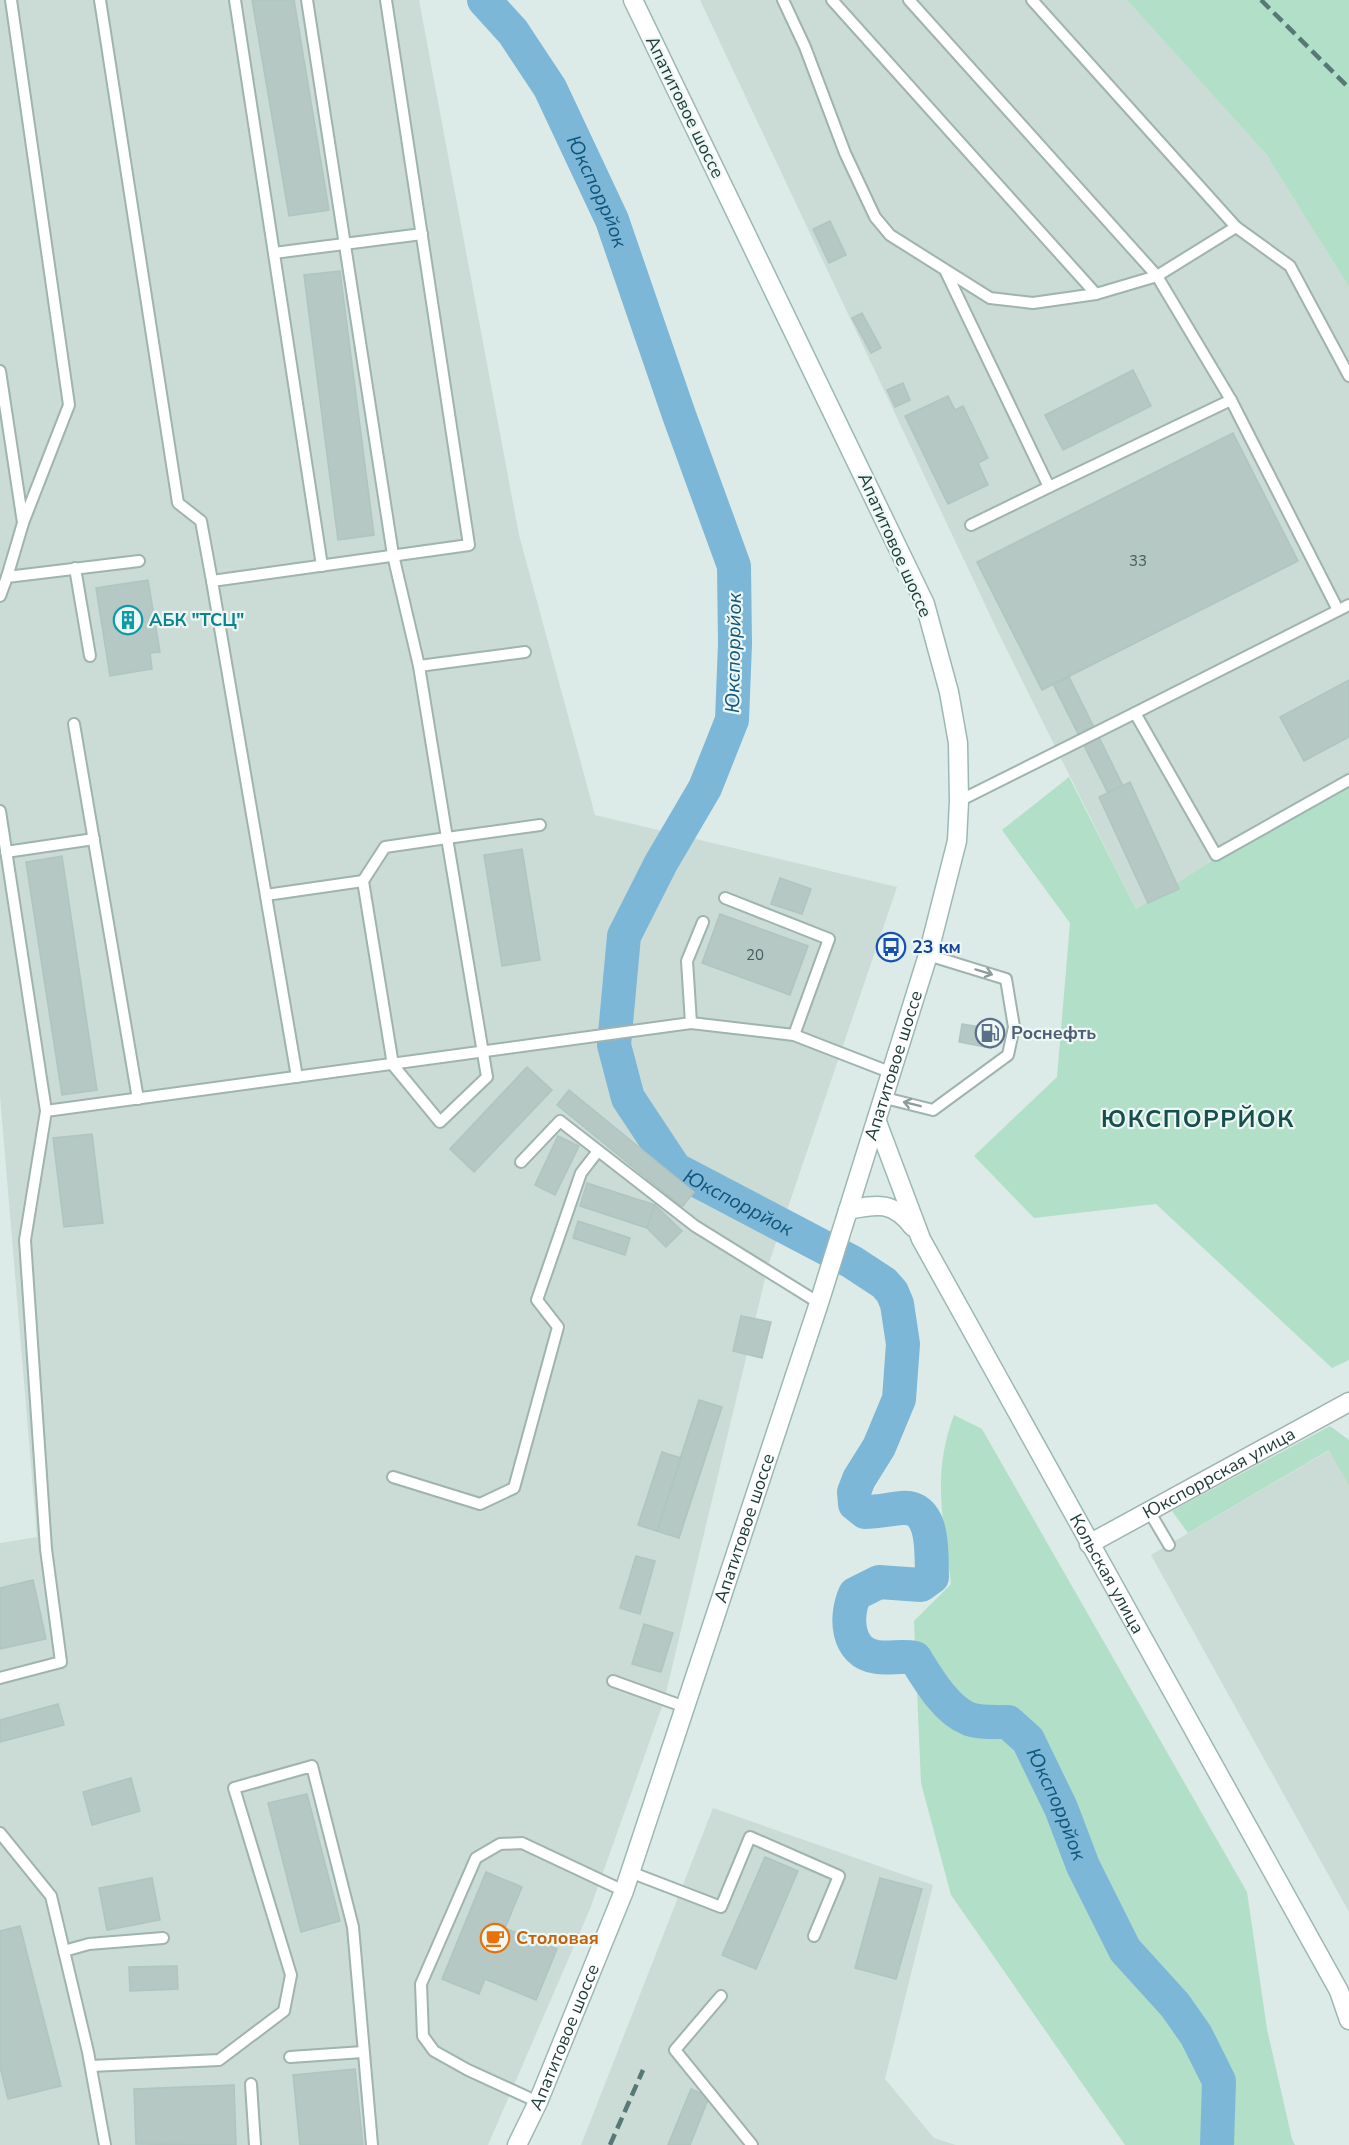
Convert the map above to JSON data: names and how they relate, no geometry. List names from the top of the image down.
{
  "streets": {
    "street": ["Апатитовое шоссе", "Юкспоррская улица", "Кольская улица"]
  },
  "crossings": [
    ["Апатитовое шоссе", "Кольская улица"],
    ["Юкспоррская улица", "Кольская улица"]
  ],
  "districts": ["ЮКСПОРРЙОК"],
  "water": ["Юкспоррйок"],
  "places": {
    "building": ["АБК \"ТСЦ\""],
    "bus stop": ["23 км"],
    "fuel station": ["Роснефть"],
    "cafe": ["Столовая"]
  },
  "house_numbers": ["33", "20"]
}
